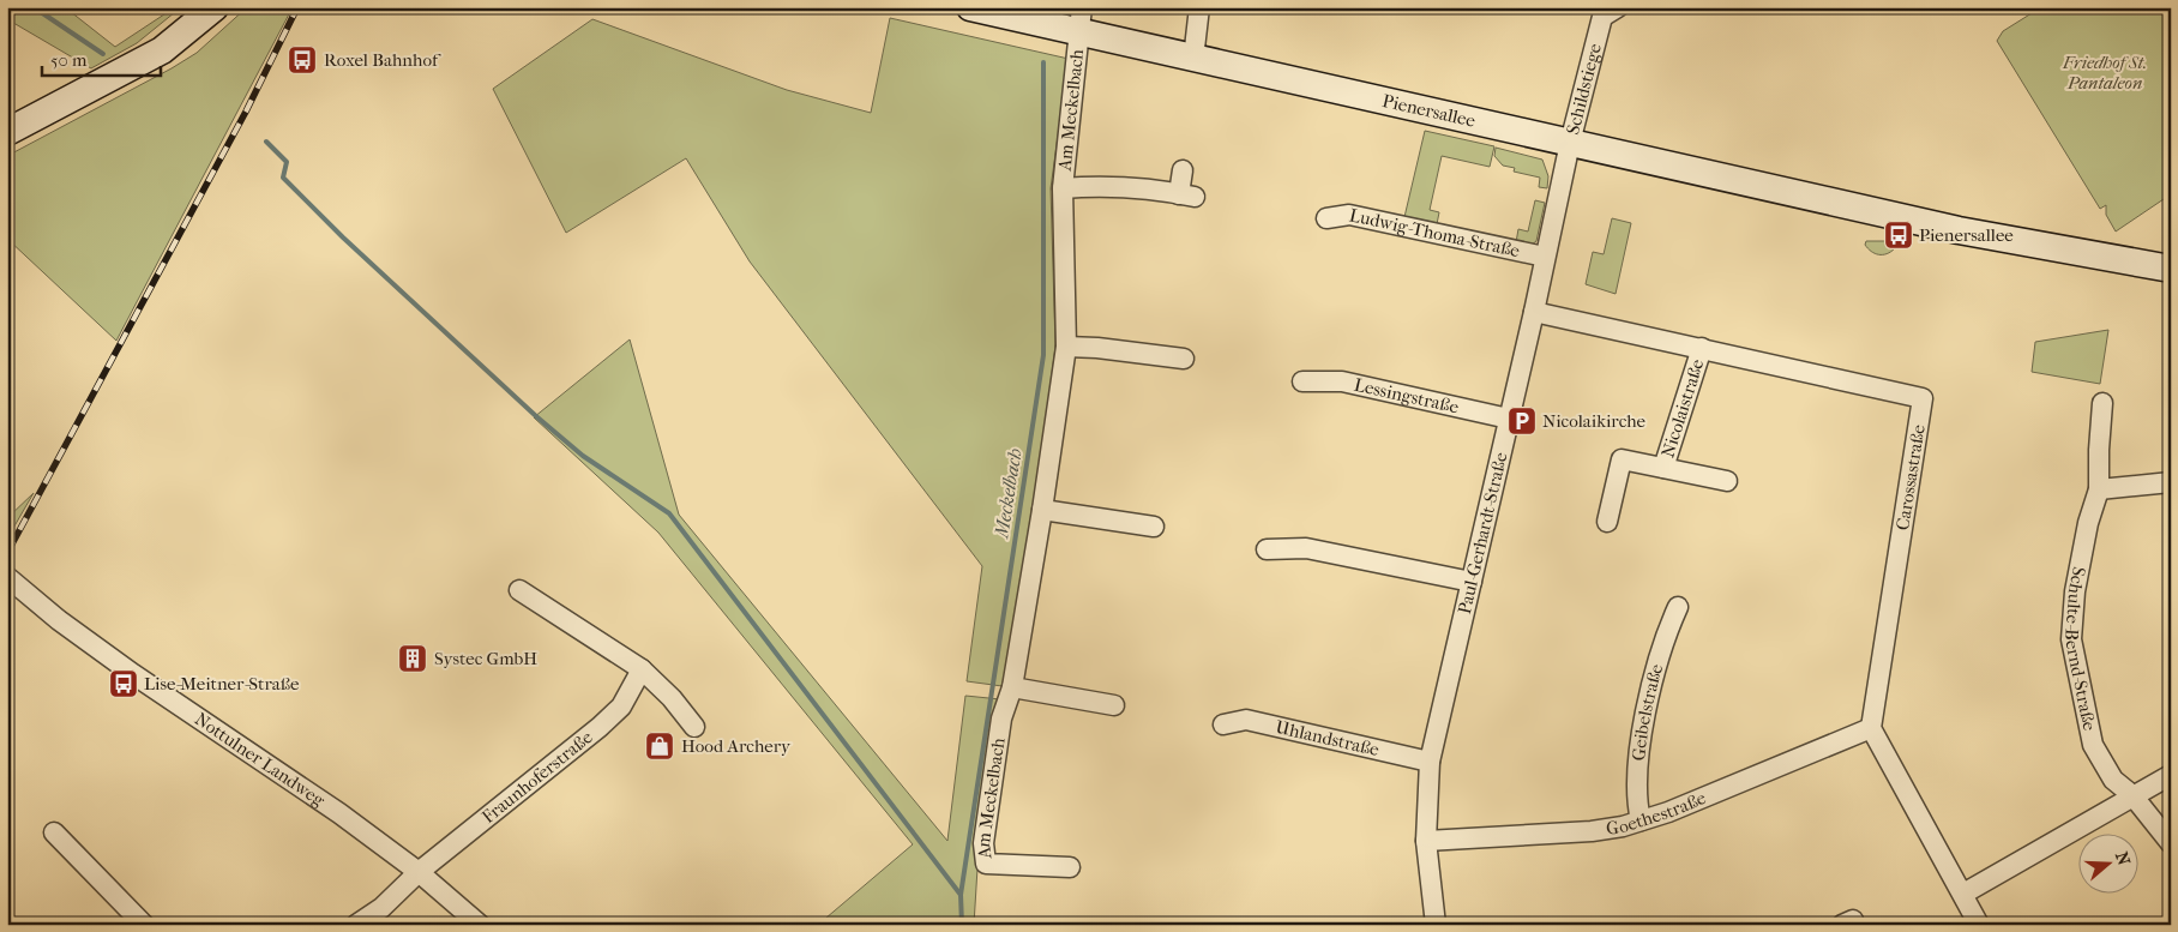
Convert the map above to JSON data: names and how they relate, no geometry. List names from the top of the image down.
{
  "streets": {
    "main road": ["Pienersallee"],
    "street": [
      "Schildstiege",
      "Am Meckelbach",
      "Ludwig-Thoma-Straße",
      "Lessingstraße",
      "Nicolaistraße",
      "Carossastraße",
      "Paul-Gerhardt-Straße",
      "Schulte-Bernd-Straße",
      "Geibelstraße",
      "Uhlandstraße",
      "Nottulner Landweg",
      "Fraunhoferstraße",
      "Goethestraße"
    ]
  },
  "crossings": [
    ["Schildstiege", "Pienersallee"],
    ["Schildstiege", "Paul-Gerhardt-Straße"],
    ["Am Meckelbach", "Pienersallee"],
    ["Pienersallee", "Paul-Gerhardt-Straße"],
    ["Ludwig-Thoma-Straße", "Paul-Gerhardt-Straße"],
    ["Lessingstraße", "Paul-Gerhardt-Straße"],
    ["Nicolaistraße", "Carossastraße"],
    ["Carossastraße", "Paul-Gerhardt-Straße"],
    ["Carossastraße", "Goethestraße"],
    ["Paul-Gerhardt-Straße", "Uhlandstraße"],
    ["Paul-Gerhardt-Straße", "Goethestraße"],
    ["Geibelstraße", "Goethestraße"],
    ["Nottulner Landweg", "Fraunhoferstraße"]
  ],
  "water": ["Meckelbach"],
  "parks": ["Friedhof St. Pantaleon"],
  "places": {
    "bus stop": ["Roxel Bahnhof", "Pienersallee", "Lise-Meitner-Straße"],
    "parking": ["Nicolaikirche"],
    "building": ["Systec GmbH"],
    "shop": ["Hood Archery"]
  },
  "scale_bar": "50 m",
  "north": "right"
}
